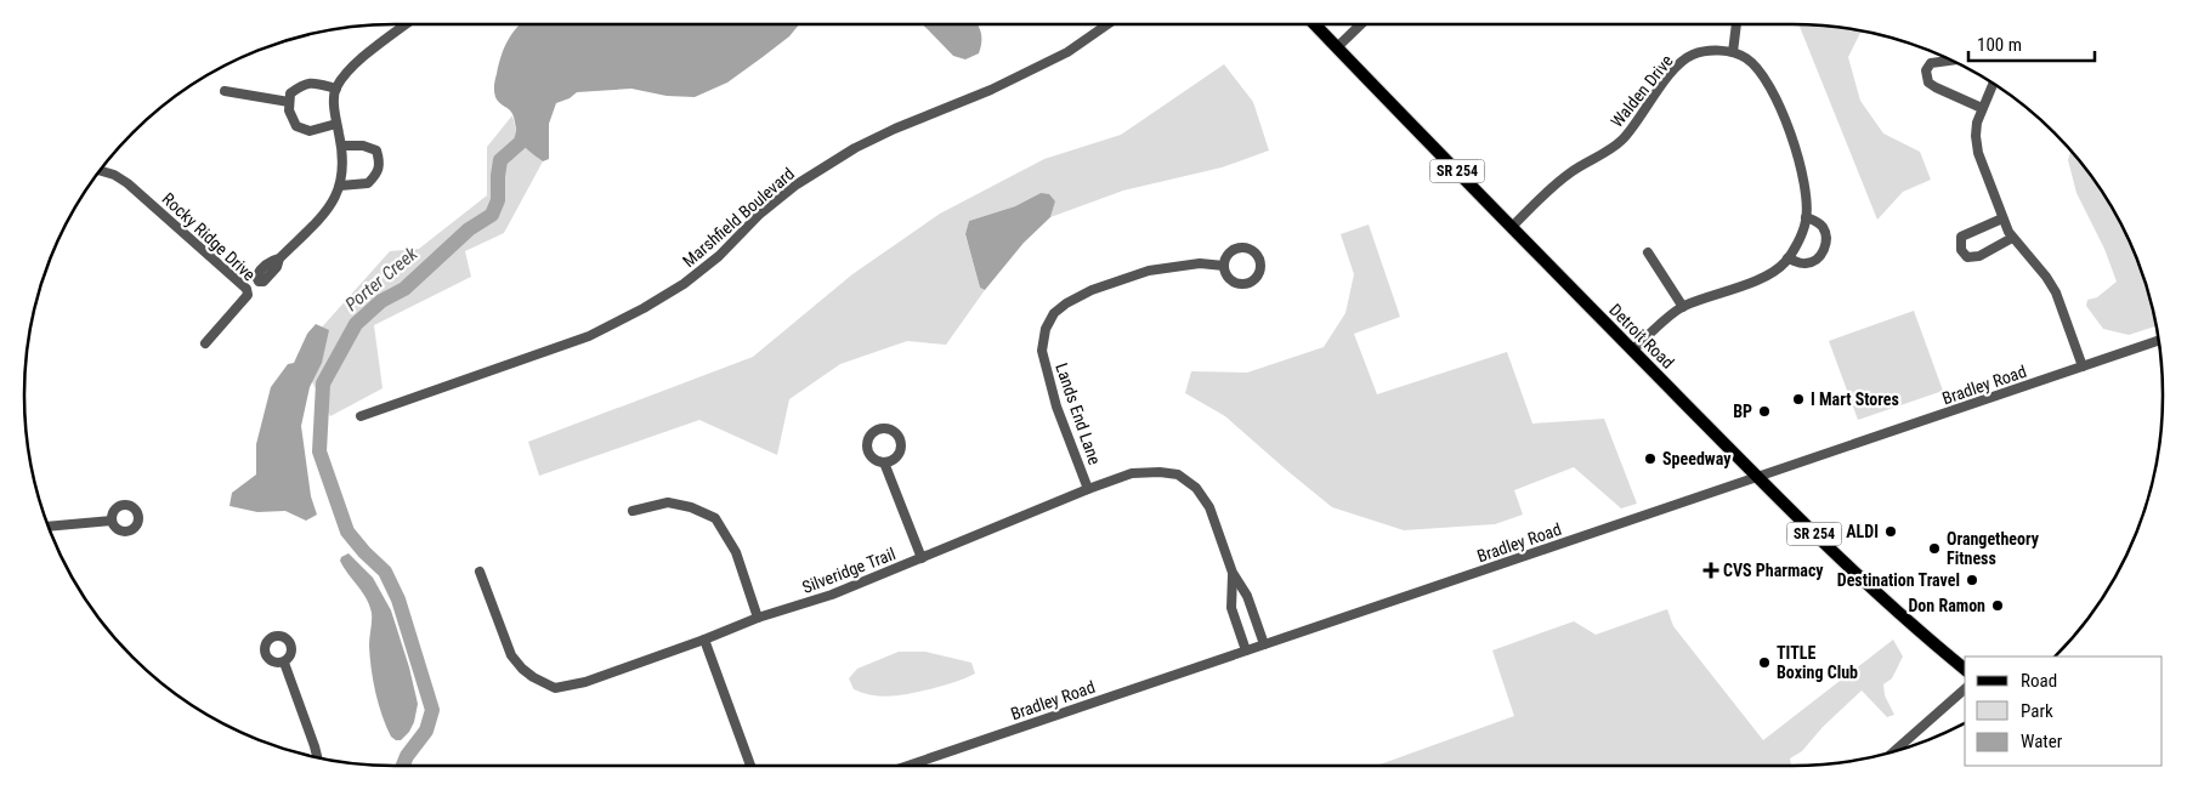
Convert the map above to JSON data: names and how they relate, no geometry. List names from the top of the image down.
{
  "streets": {
    "main road": ["SR 254", "Detroit Road"],
    "street": [
      "Walden Drive",
      "Marshfield Boulevard",
      "Rocky Ridge Drive",
      "Bradley Road",
      "Lands End Lane",
      "Silveridge Trail"
    ]
  },
  "crossings": [
    ["Walden Drive", "Detroit Road"],
    ["Detroit Road", "Bradley Road"],
    ["Bradley Road", "Silveridge Trail"],
    ["Lands End Lane", "Silveridge Trail"]
  ],
  "water": ["Porter Creek"],
  "places": {
    "other": [
      "I Mart Stores",
      "BP",
      "Speedway",
      "ALDI",
      "Orangetheory Fitness",
      "Destination Travel",
      "Don Ramon",
      "TITLE Boxing Club"
    ],
    "health": ["CVS Pharmacy"]
  },
  "legend": ["Road", "Park", "Water"],
  "scale_bar": "100 m"
}
